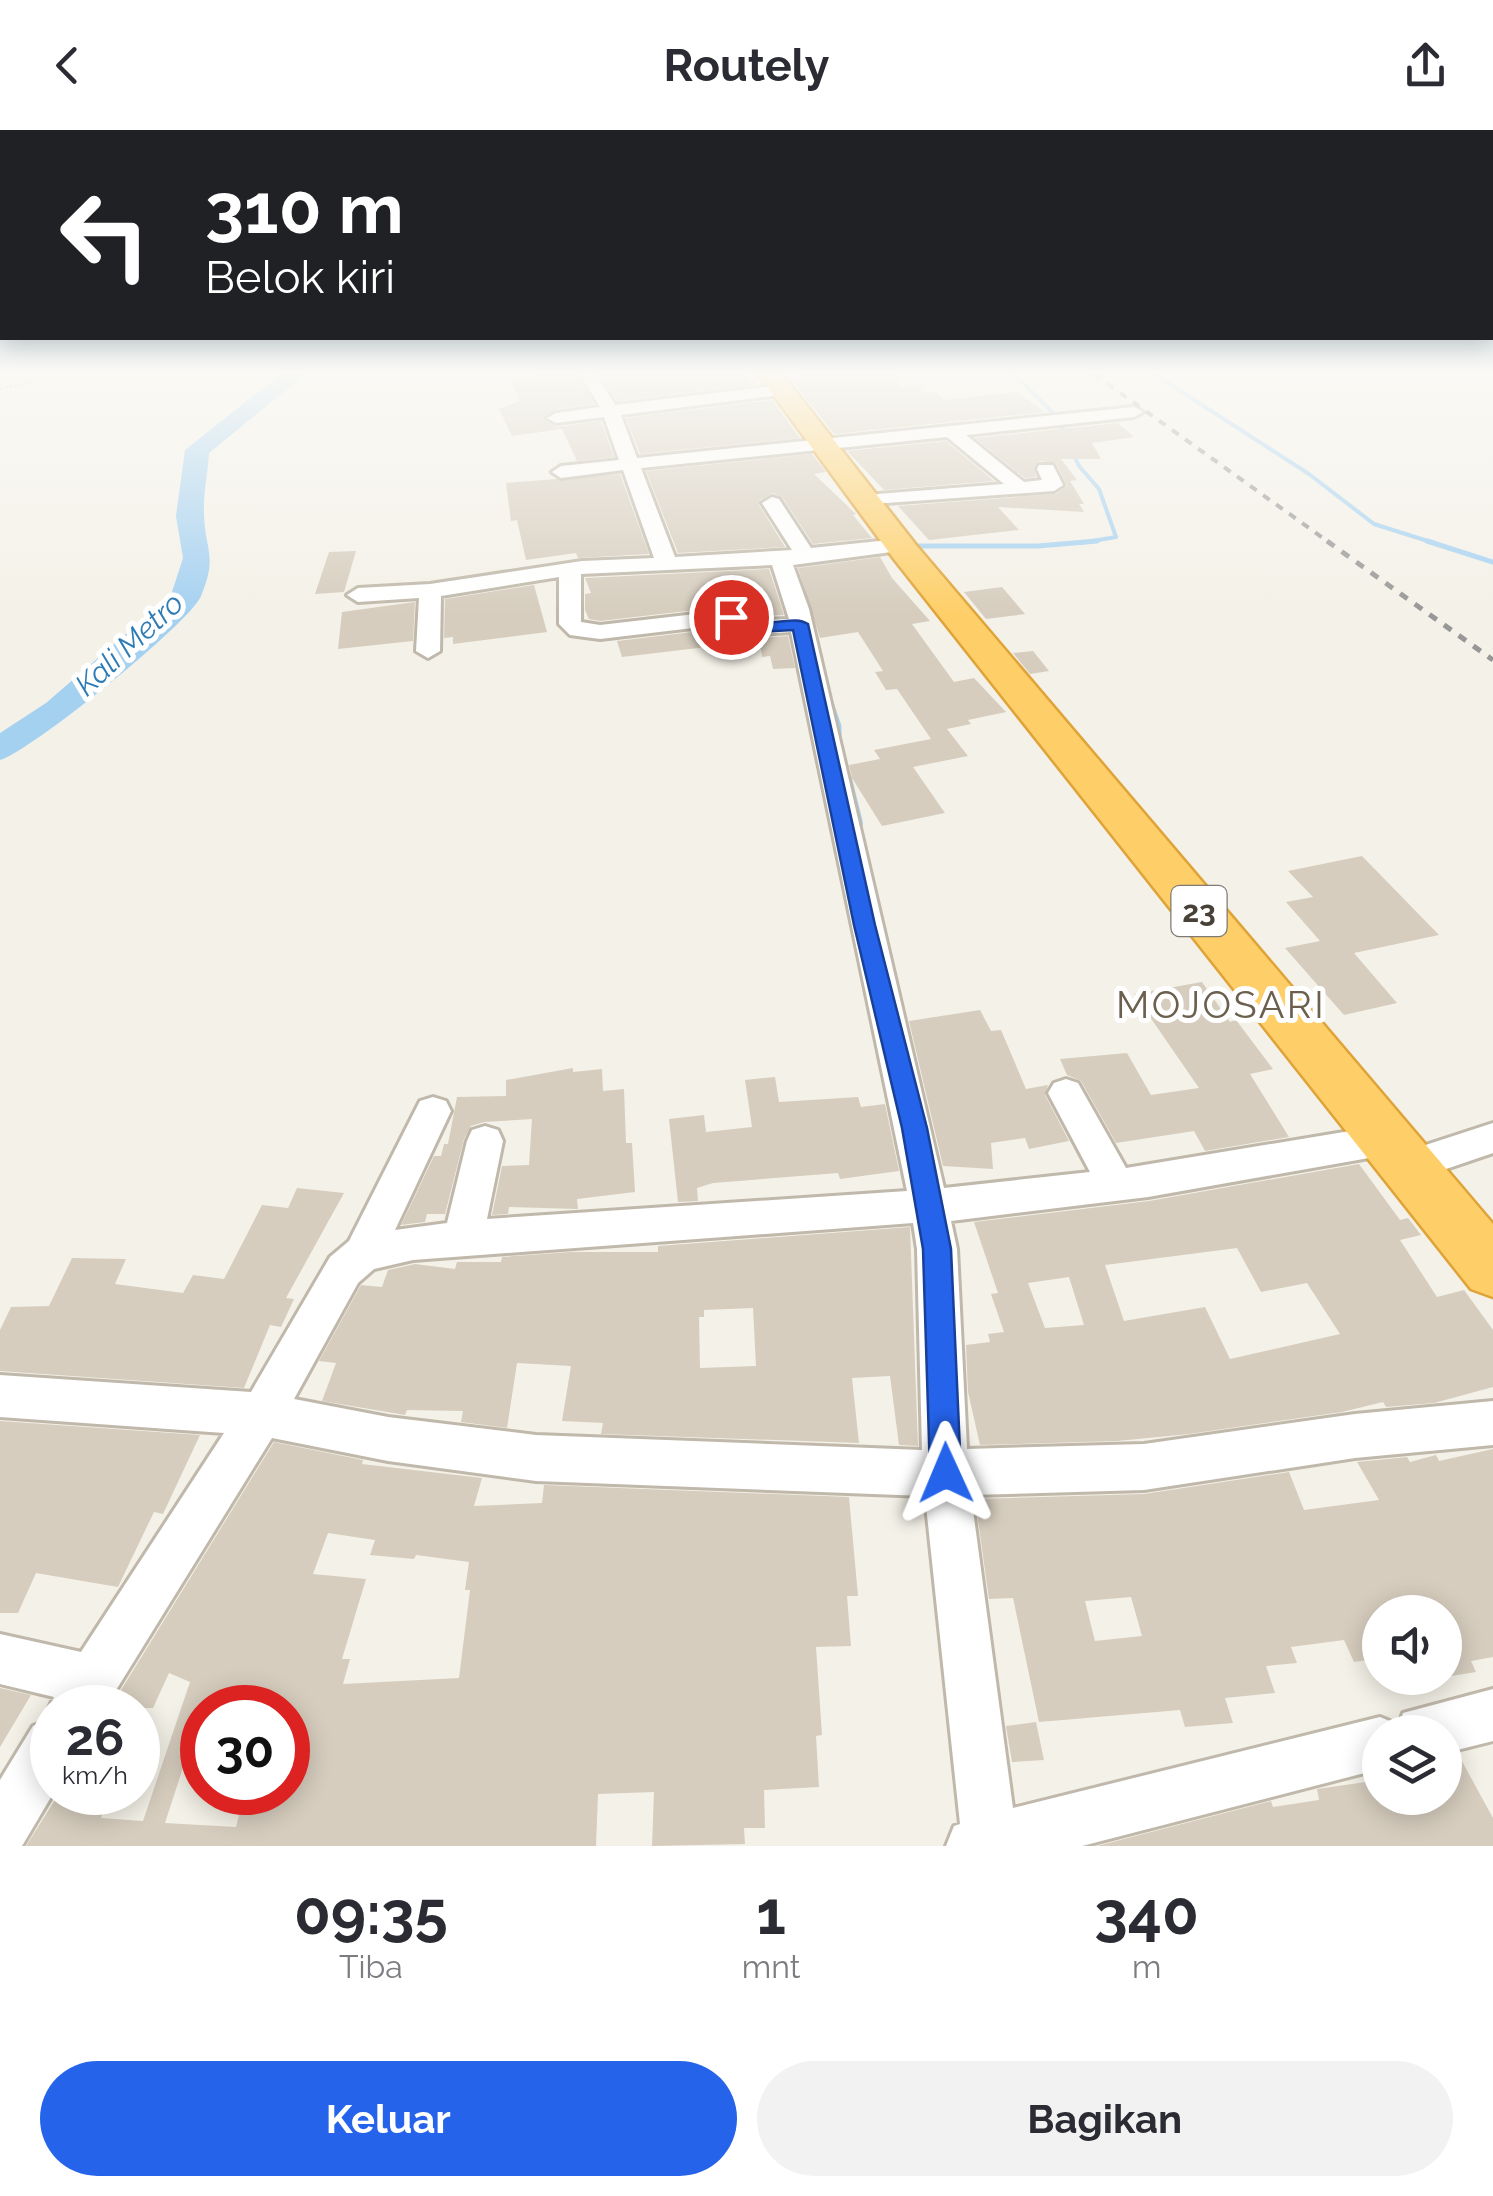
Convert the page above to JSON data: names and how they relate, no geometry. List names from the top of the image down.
{
  "streets": {
    "highway": ["23"]
  },
  "districts": ["MOJOSARI"],
  "water": ["Kali Metro"],
  "page": {
    "header": "Routely",
    "turn": ["310 m", "Belok kiri"],
    "speed": "26 km/h",
    "limit": "30",
    "eta": [
      "09:35",
      "Tiba",
      "1",
      "mnt",
      "340",
      "m"
    ],
    "buttons": ["Keluar", "Bagikan"]
  }
}
